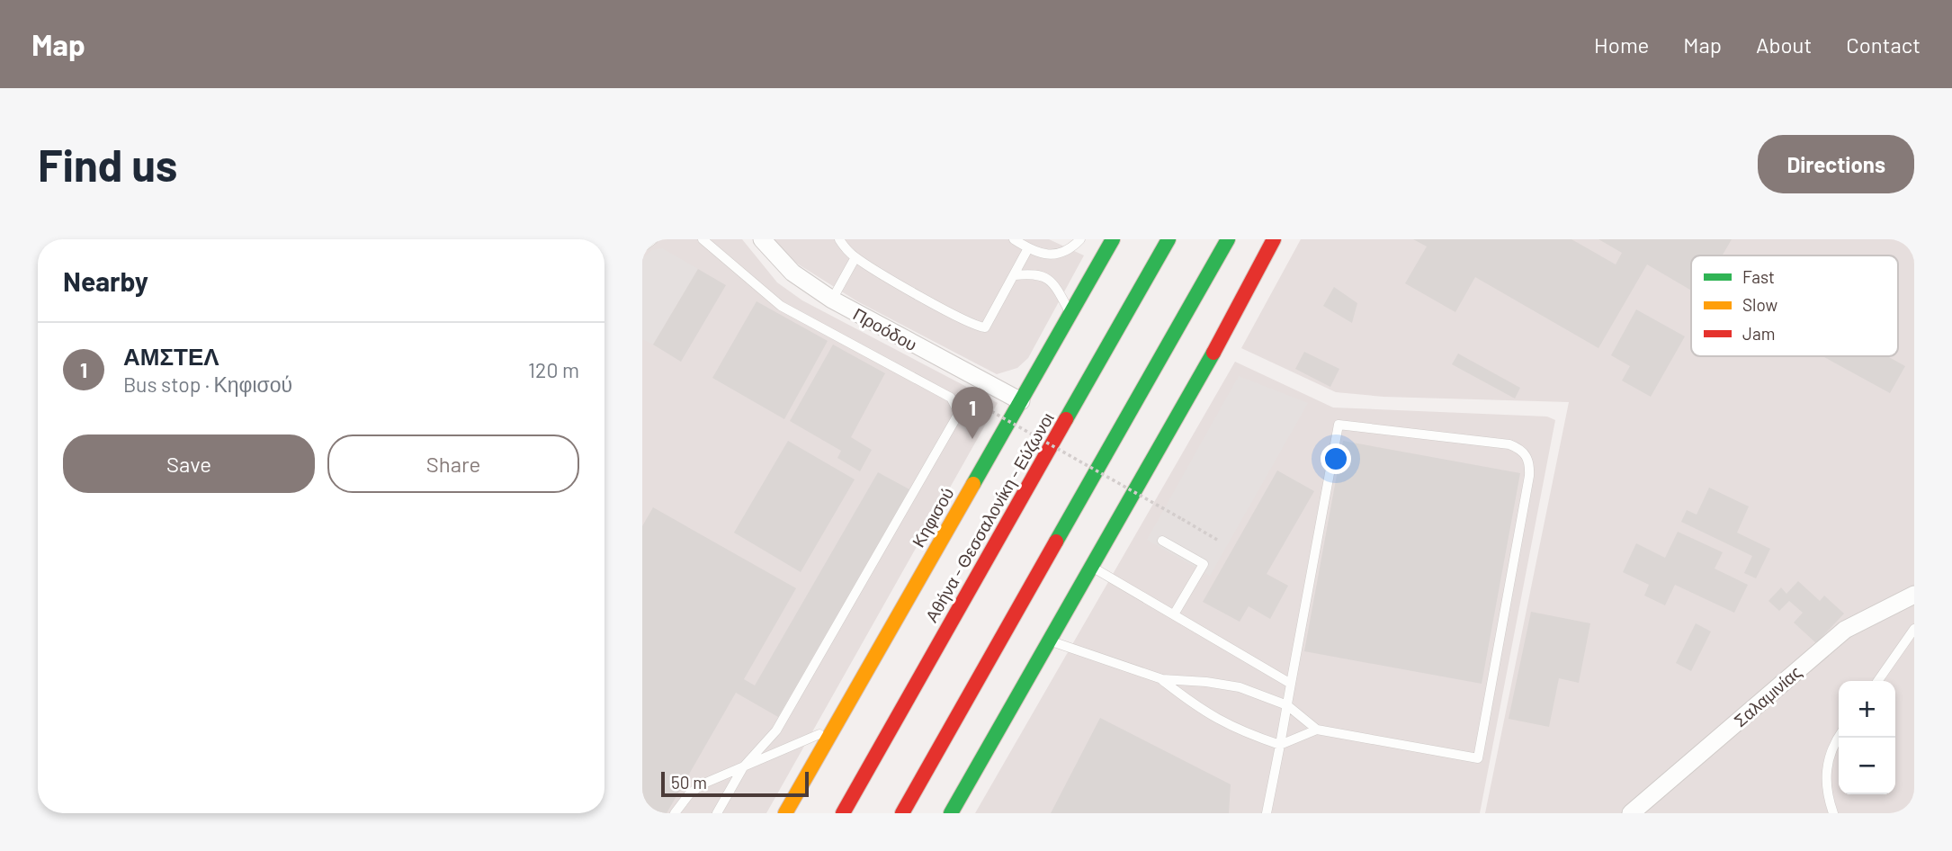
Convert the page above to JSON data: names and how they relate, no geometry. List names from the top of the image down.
{
  "streets": {
    "main road": ["Κηφισού", "Αθήνα - Θεσσαλονίκη - Εύζωνοι"],
    "street": ["Προόδου", "Σαλαμινίας"]
  },
  "crossings": [
    ["Προόδου", "Κηφισού"]
  ],
  "legend": ["Fast", "Slow", "Jam"],
  "scale_bar": "50 m",
  "page": {
    "header": "Map",
    "nav": [
      "Home",
      "Map",
      "About",
      "Contact"
    ],
    "buttons": [
      "Directions",
      ["Save", "Share"]
    ],
    "title": "Find us",
    "heading": "Nearby",
    "list": [
      {
        "mark": "1",
        "name": "ΑΜΣΤΕΛ",
        "note": "Bus stop · Κηφισού",
        "value": "120 m"
      }
    ],
    "pins": "1",
    "map_buttons": ["+", "−"],
    "scale": "50 m"
  }
}
